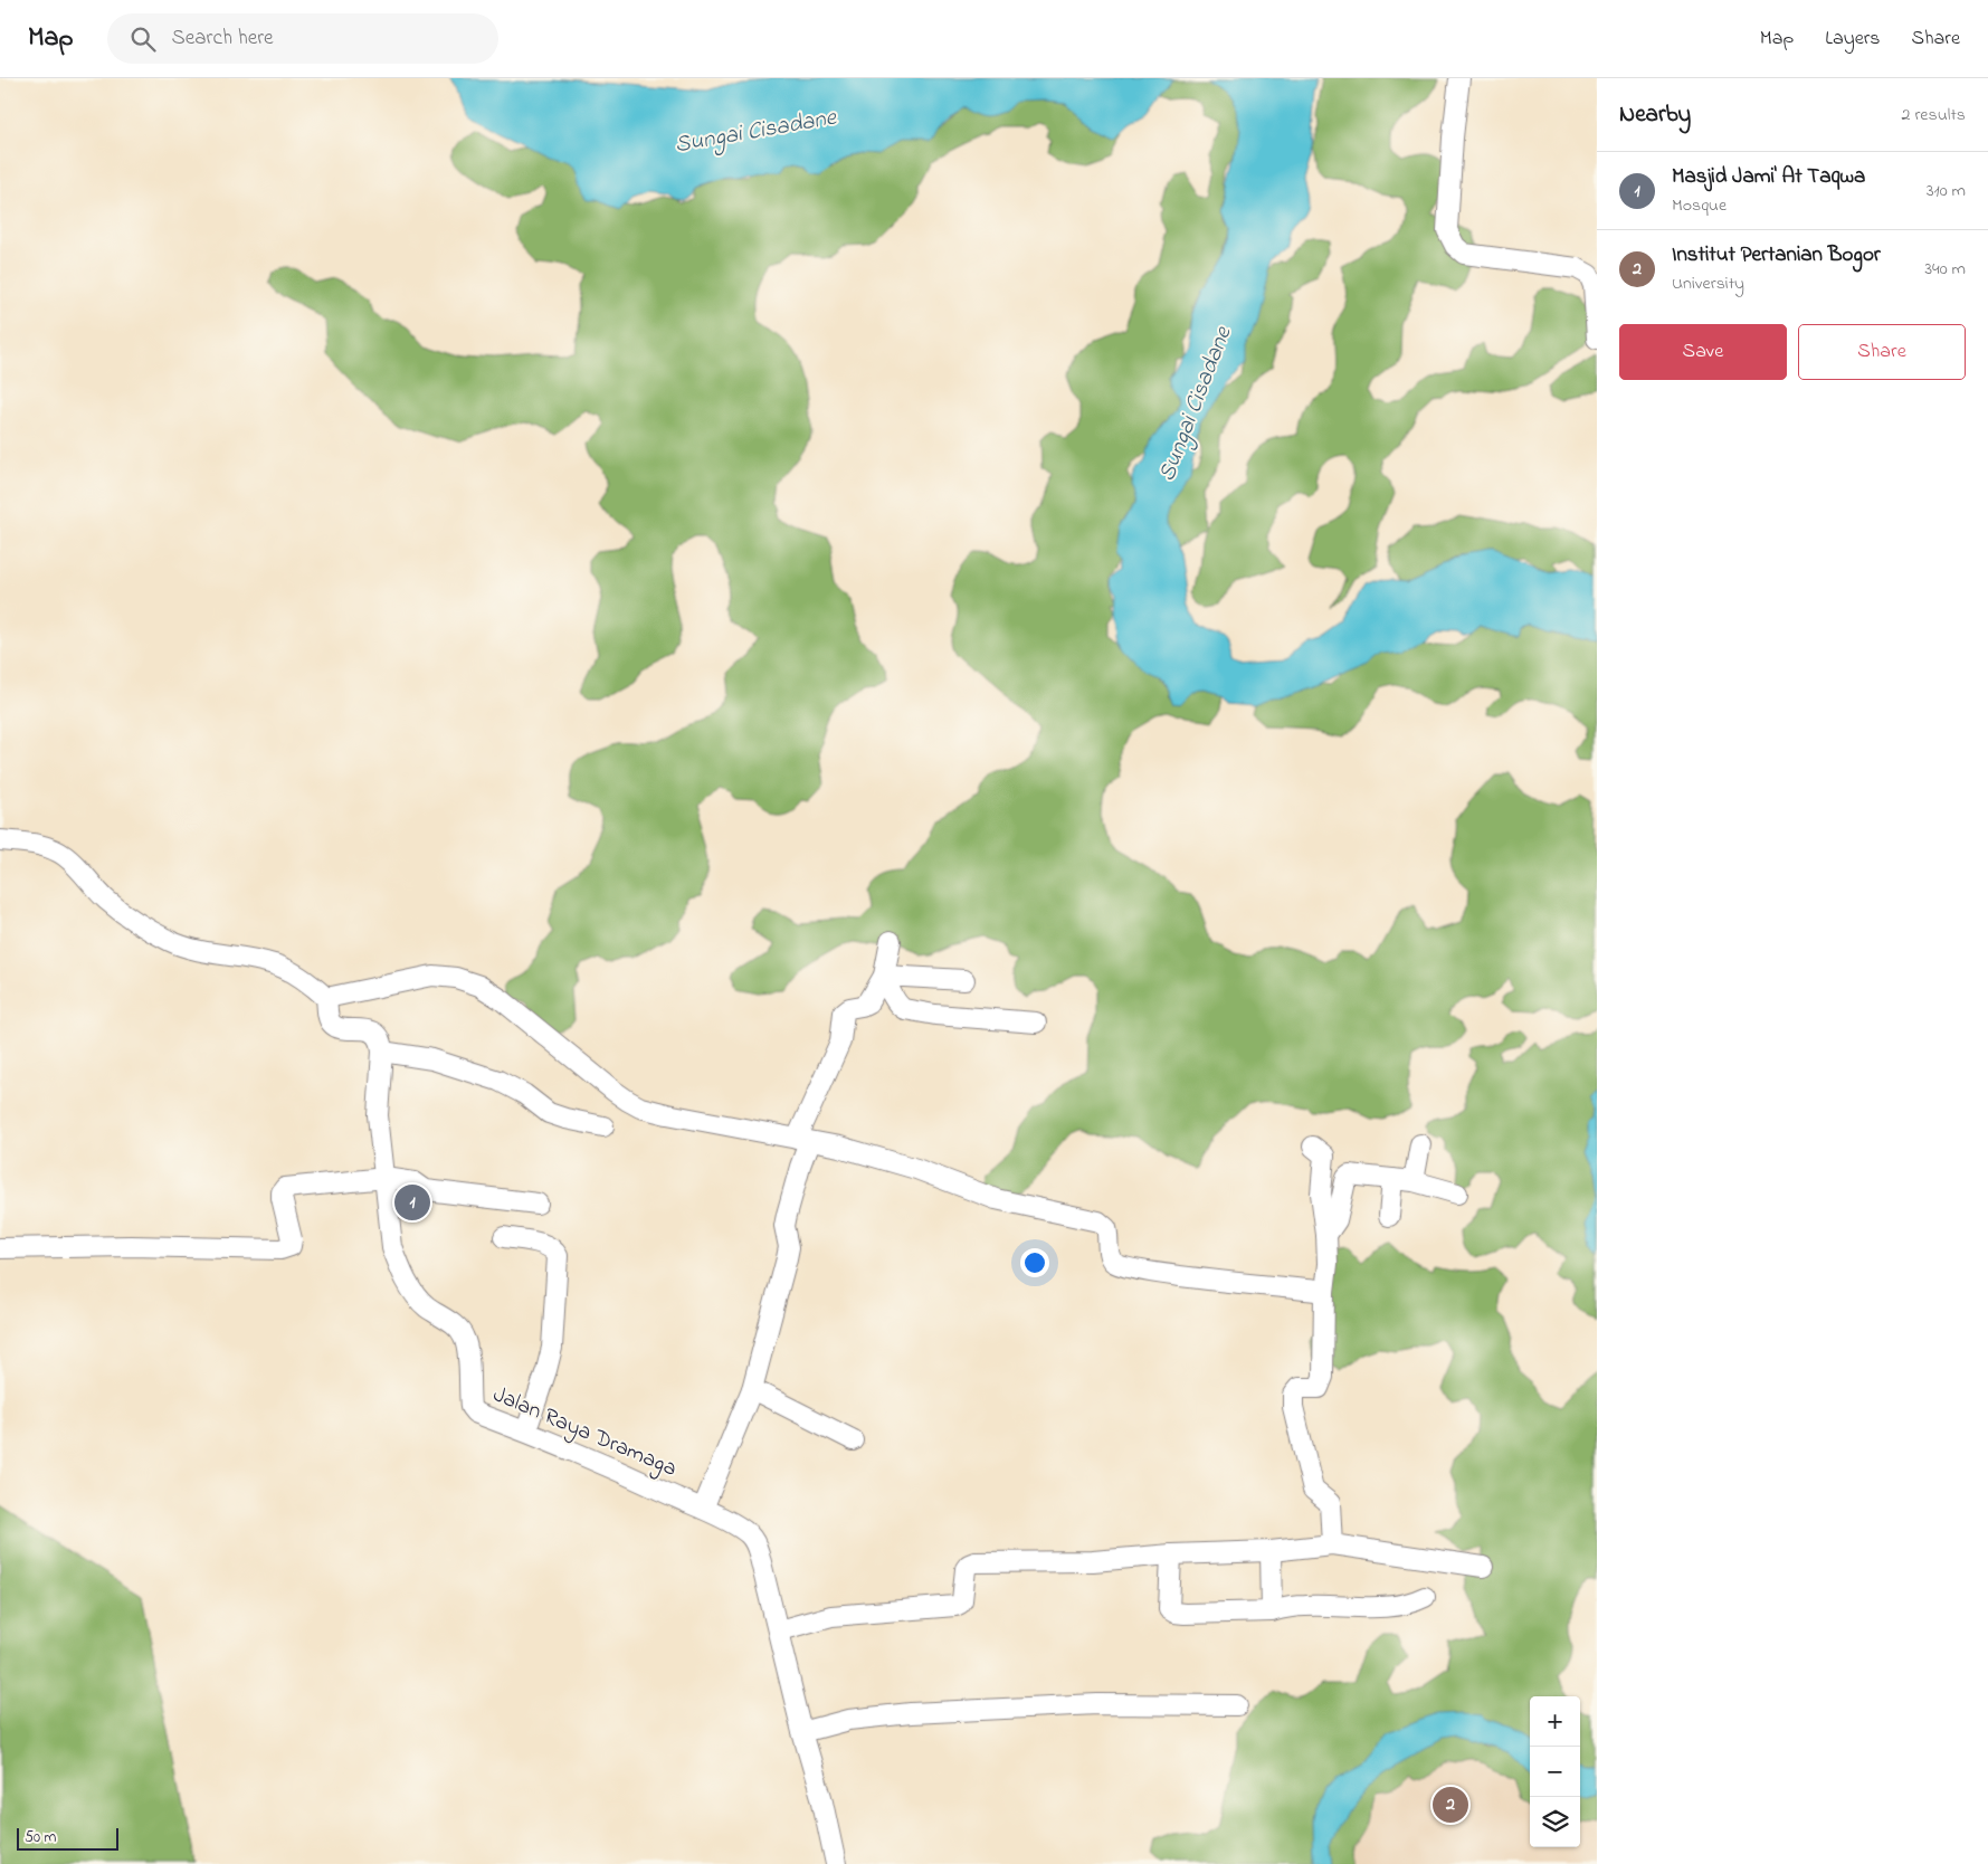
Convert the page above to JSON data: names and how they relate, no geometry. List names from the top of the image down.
{
  "streets": {
    "street": ["Jalan Raya Dramaga"]
  },
  "water": ["Sungai Cisadane"],
  "scale_bar": "50 m",
  "page": {
    "header": "Map",
    "search": "Search here",
    "nav": ["Map", "Layers", "Share"],
    "heading": ["Nearby", "2 results"],
    "list": [
      {
        "mark": "1",
        "name": "Masjid Jami' At Taqwa",
        "note": "Mosque",
        "value": "310 m"
      },
      {
        "mark": "2",
        "name": "Institut Pertanian Bogor",
        "note": "University",
        "value": "340 m"
      }
    ],
    "buttons": ["Save", "Share"],
    "pins": ["1", "2"],
    "map_buttons": ["+", "−"],
    "scale": "50 m"
  }
}
